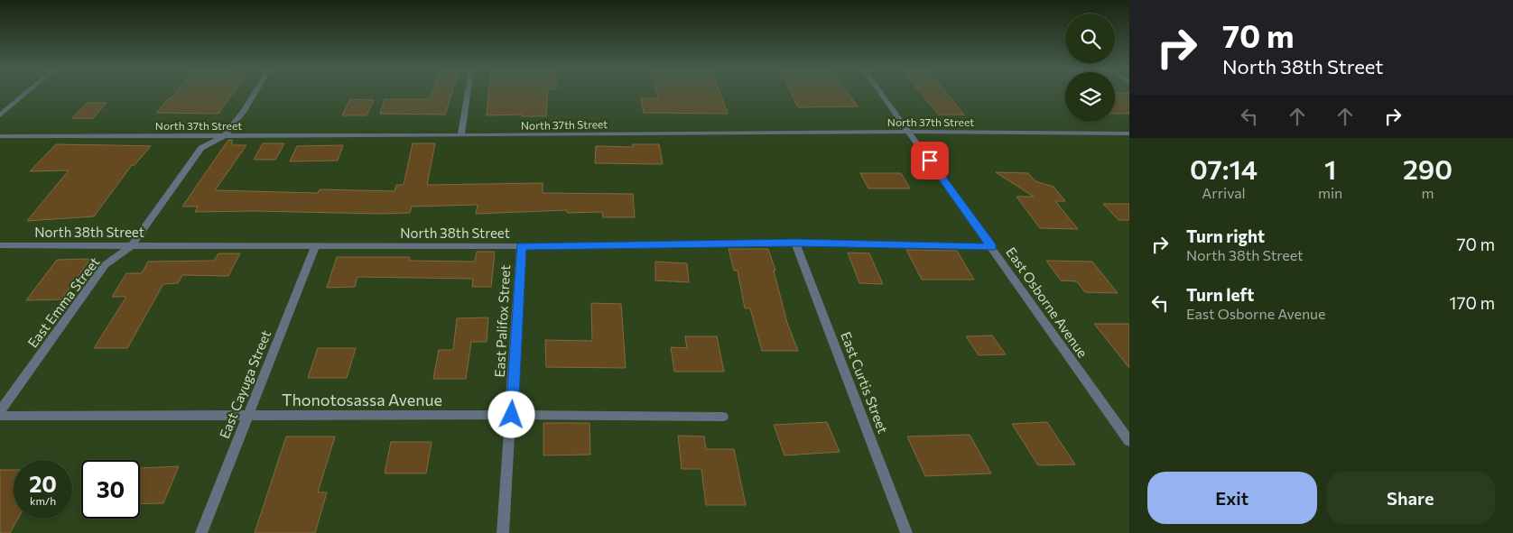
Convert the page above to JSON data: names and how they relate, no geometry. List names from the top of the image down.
{
  "streets": {
    "street": [
      "North 37th Street",
      "North 38th Street",
      "East Emma Street",
      "East Osborne Avenue",
      "East Palifox Street",
      "East Curtis Street",
      "East Cayuga Street",
      "Thonotosassa Avenue"
    ]
  },
  "crossings": [
    ["North 37th Street", "East Emma Street"],
    ["North 37th Street", "East Osborne Avenue"],
    ["North 38th Street", "East Emma Street"],
    ["North 38th Street", "East Osborne Avenue"],
    ["North 38th Street", "East Palifox Street"],
    ["North 38th Street", "East Curtis Street"],
    ["North 38th Street", "East Cayuga Street"],
    ["East Palifox Street", "Thonotosassa Avenue"],
    ["East Cayuga Street", "Thonotosassa Avenue"]
  ],
  "page": {
    "turn": ["70 m", "North 38th Street"],
    "eta": [
      "07:14",
      "Arrival",
      "1",
      "min",
      "290",
      "m"
    ],
    "list": [
      {
        "name": "Turn right",
        "note": "North 38th Street",
        "value": "70 m"
      },
      {
        "name": "Turn left",
        "note": "East Osborne Avenue",
        "value": "170 m"
      }
    ],
    "speed": "20 km/h",
    "limit": "30",
    "buttons": ["Exit", "Share"]
  }
}
